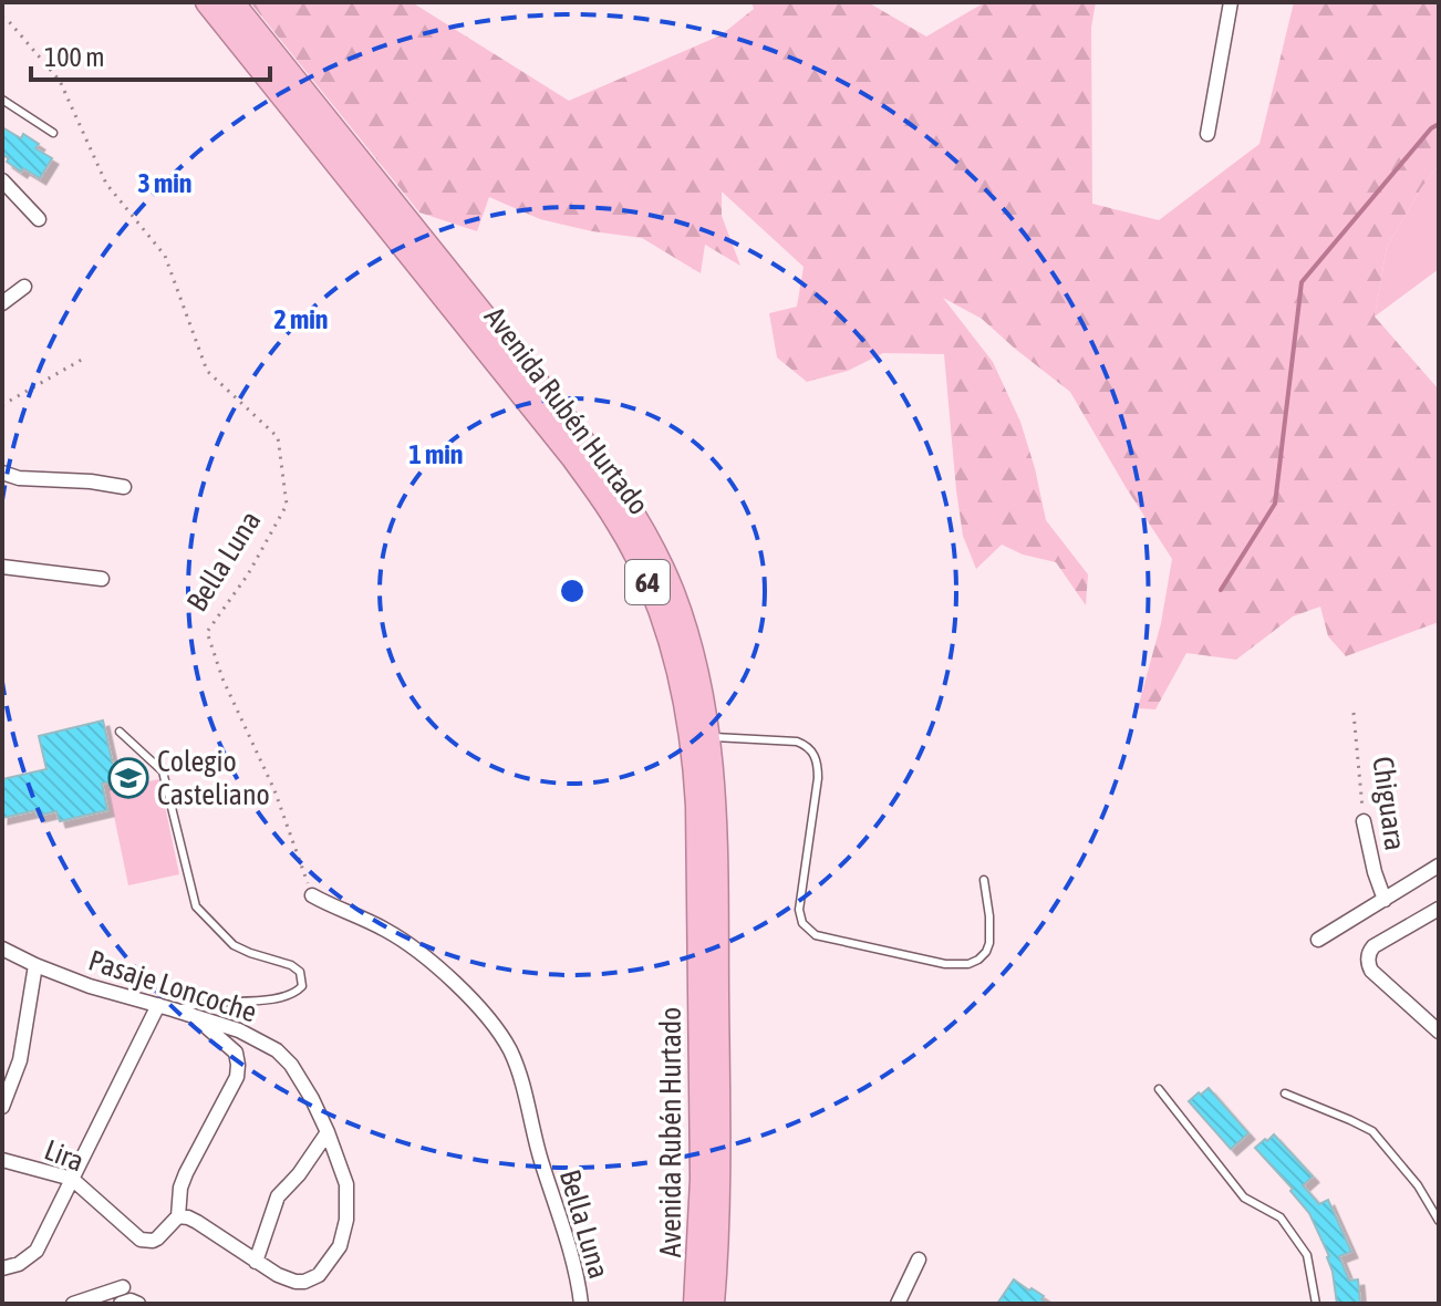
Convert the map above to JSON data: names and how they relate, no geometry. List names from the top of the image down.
{
  "streets": {
    "highway": ["Avenida Rubén Hurtado", "64"],
    "street": [
      "Bella Luna",
      "Chiguara",
      "Pasaje Loncoche",
      "Lira"
    ]
  },
  "places": {
    "school or university": ["Colegio Casteliano"]
  },
  "scale_bar": "100 m",
  "rings": ["3 min", "2 min", "1 min"]
}
